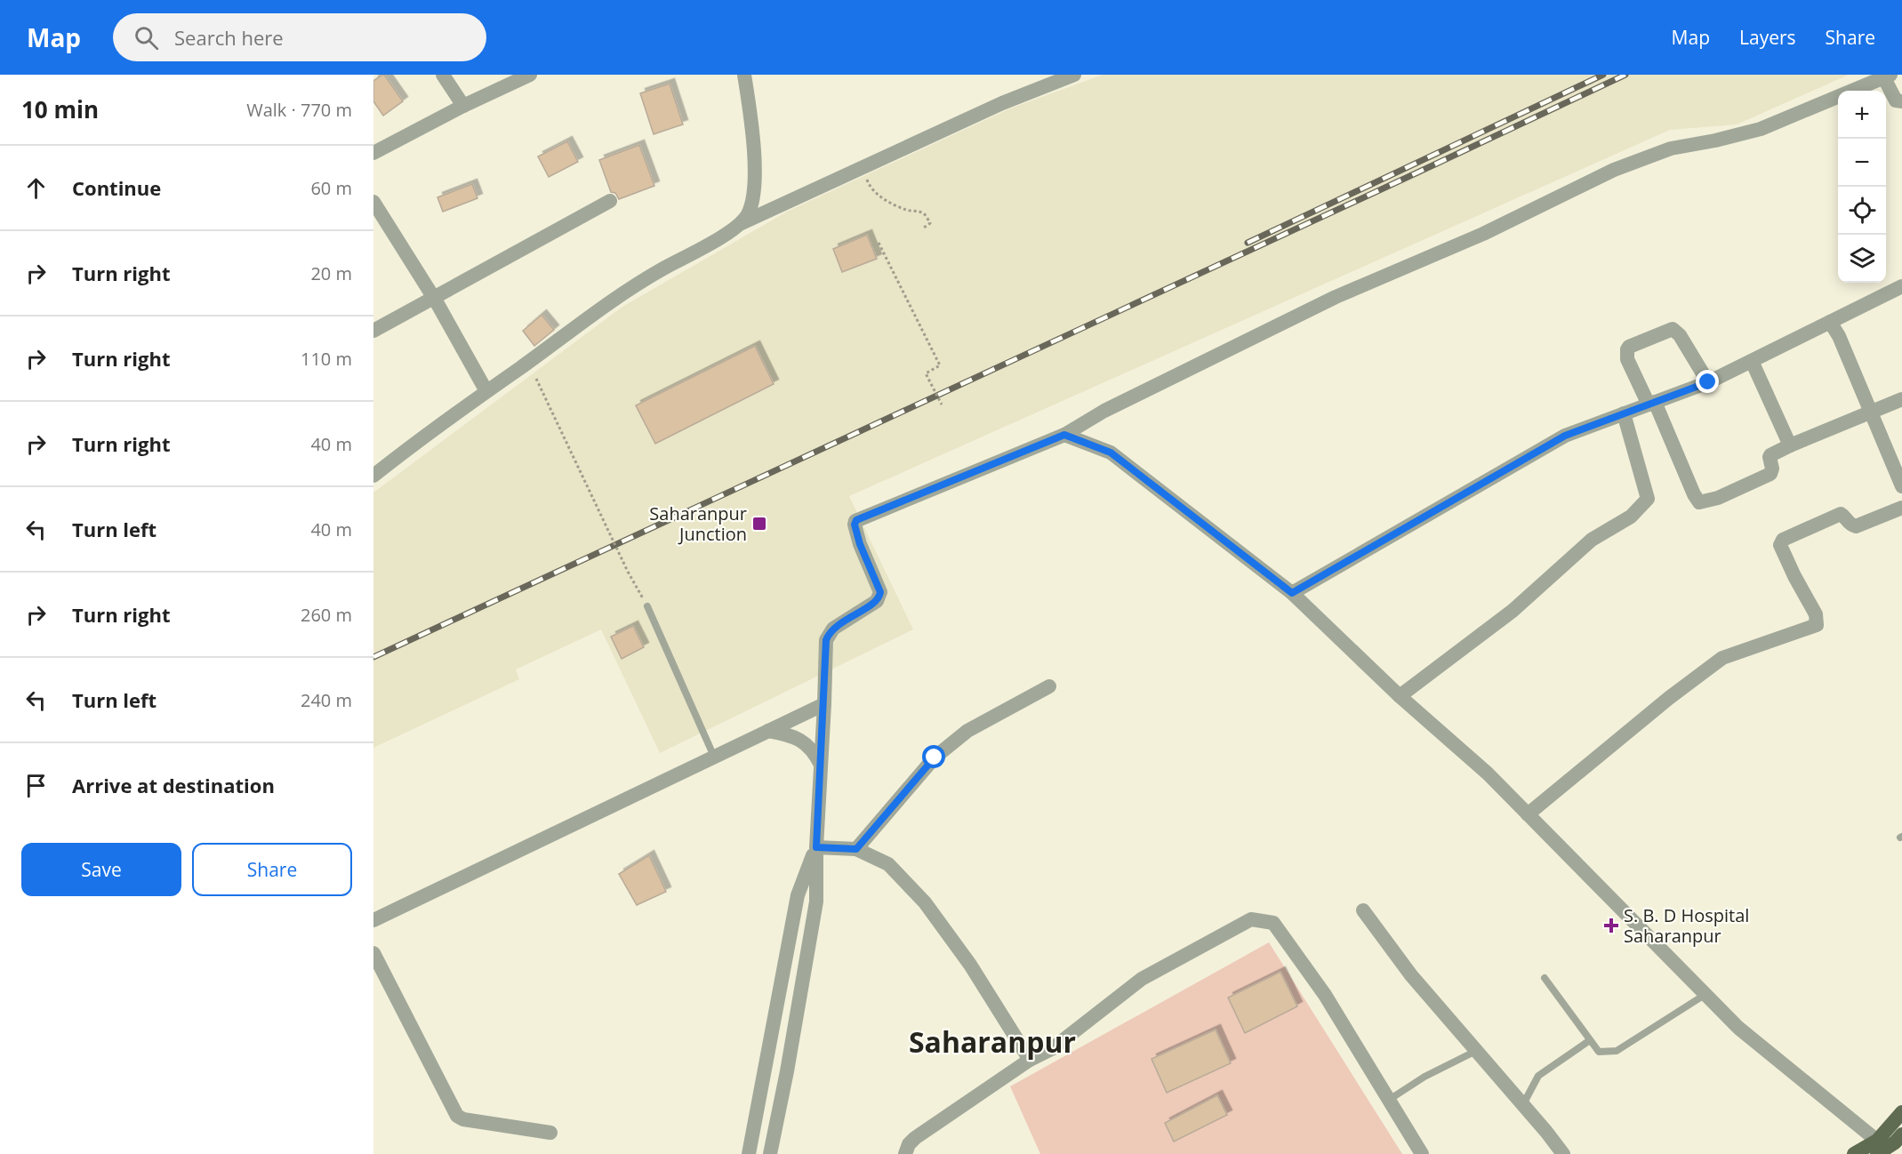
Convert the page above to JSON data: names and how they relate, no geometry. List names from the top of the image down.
{
  "districts": ["Saharanpur"],
  "places": {
    "transit": ["Saharanpur Junction"],
    "health": ["S. B. D Hospital Saharanpur"]
  },
  "page": {
    "header": "Map",
    "search": "Search here",
    "nav": ["Map", "Layers", "Share"],
    "heading": ["10 min", "Walk · 770 m"],
    "map_buttons": ["+", "−"],
    "list": [
      ["Continue", "60 m"],
      ["Turn right", "20 m"],
      ["Turn right", "110 m"],
      ["Turn right", "40 m"],
      ["Turn left", "40 m"],
      ["Turn right", "260 m"],
      ["Turn left", "240 m"],
      "Arrive at destination"
    ],
    "buttons": ["Save", "Share"]
  }
}
